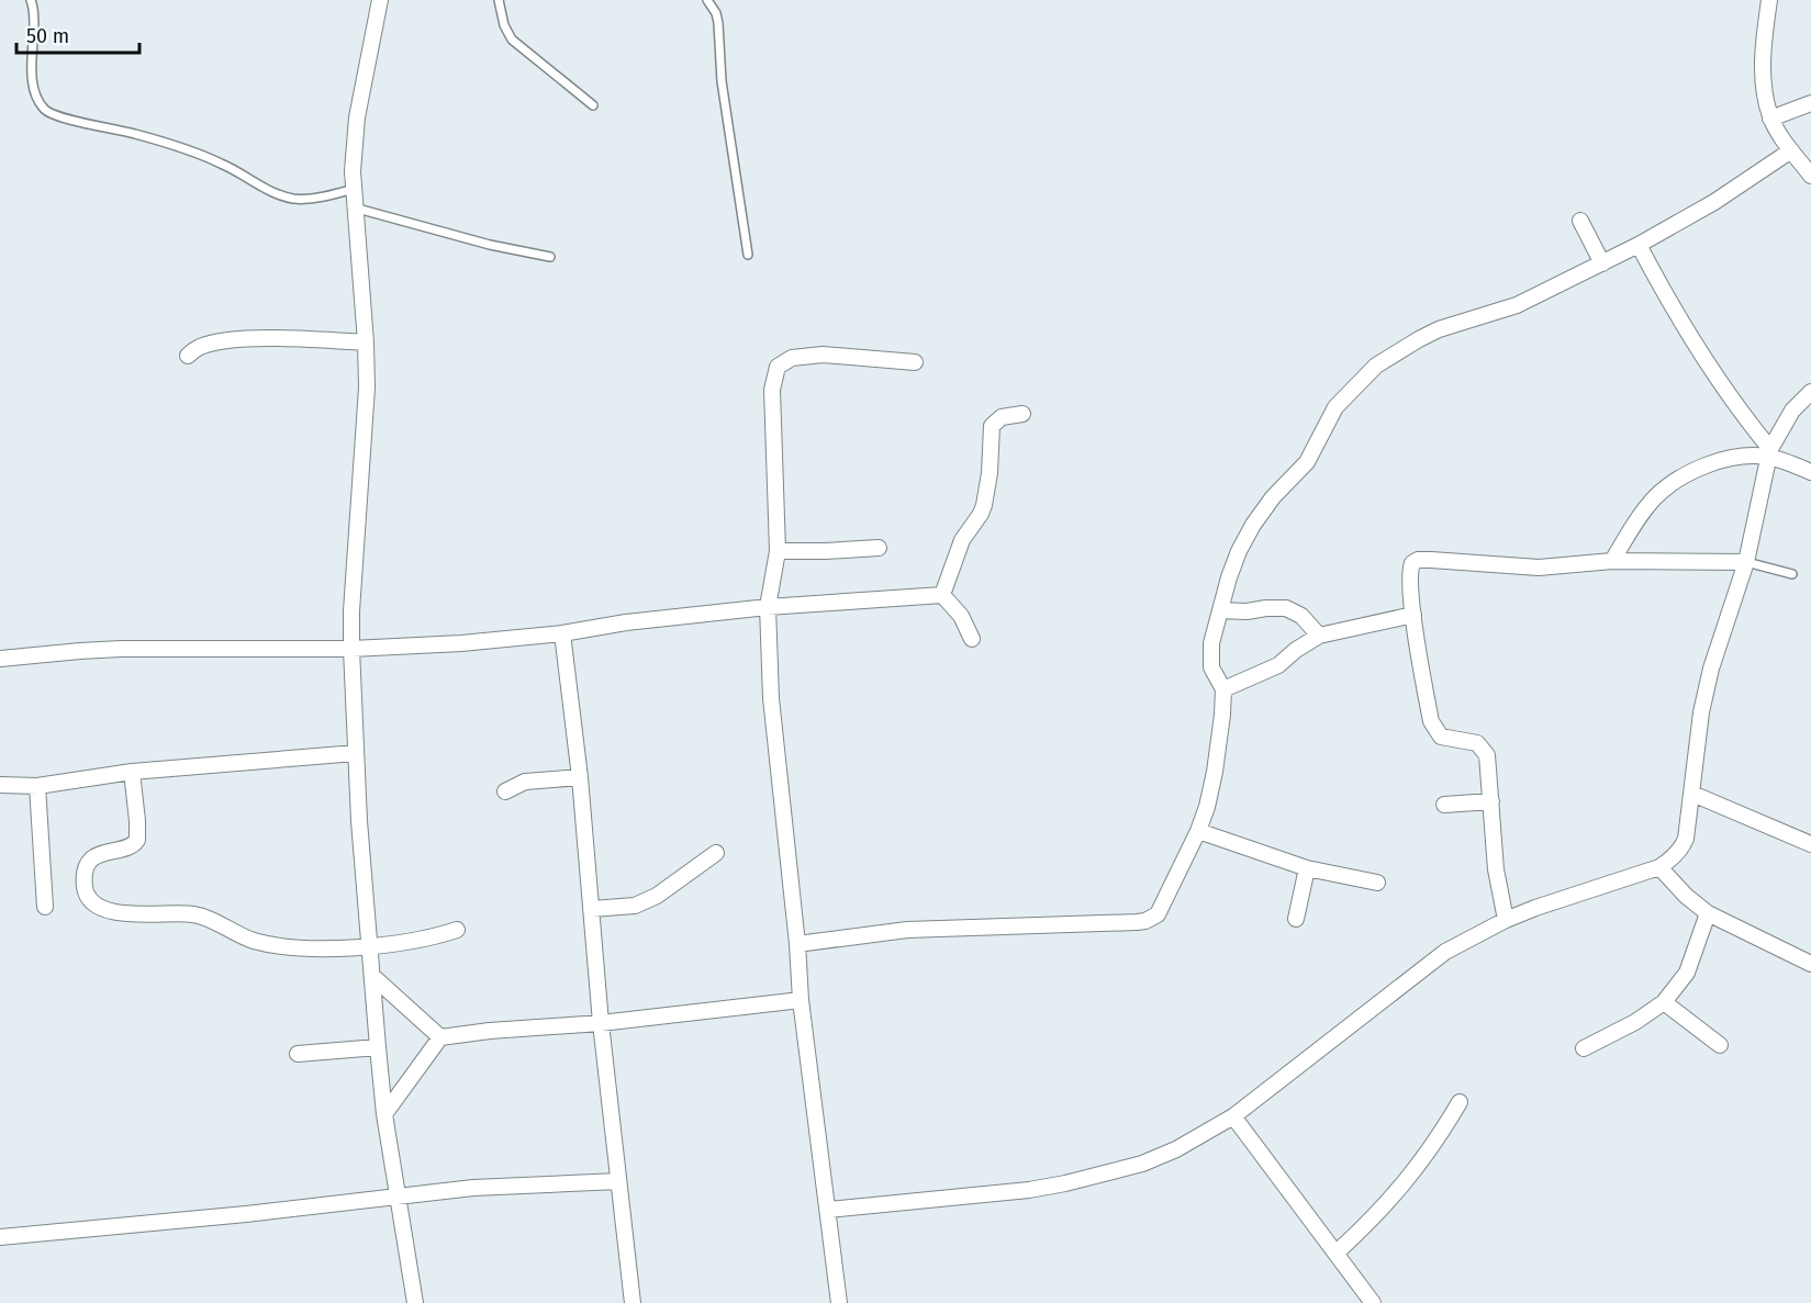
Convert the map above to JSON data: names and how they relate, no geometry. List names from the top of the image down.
{
  "scale_bar": "50 m"
}
